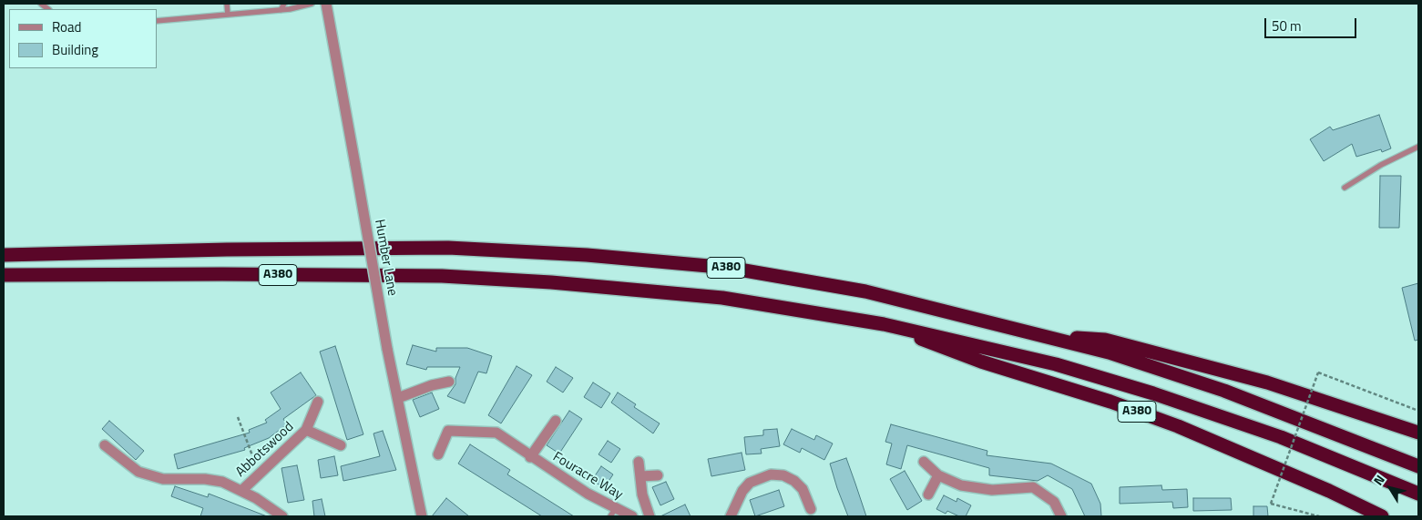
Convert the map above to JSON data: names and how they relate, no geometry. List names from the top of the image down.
{
  "streets": {
    "highway": ["A380"],
    "street": ["Humber Lane", "Abbotswood", "Fouracre Way"]
  },
  "legend": ["Road", "Building"],
  "scale_bar": "50 m",
  "north": "top left"
}
